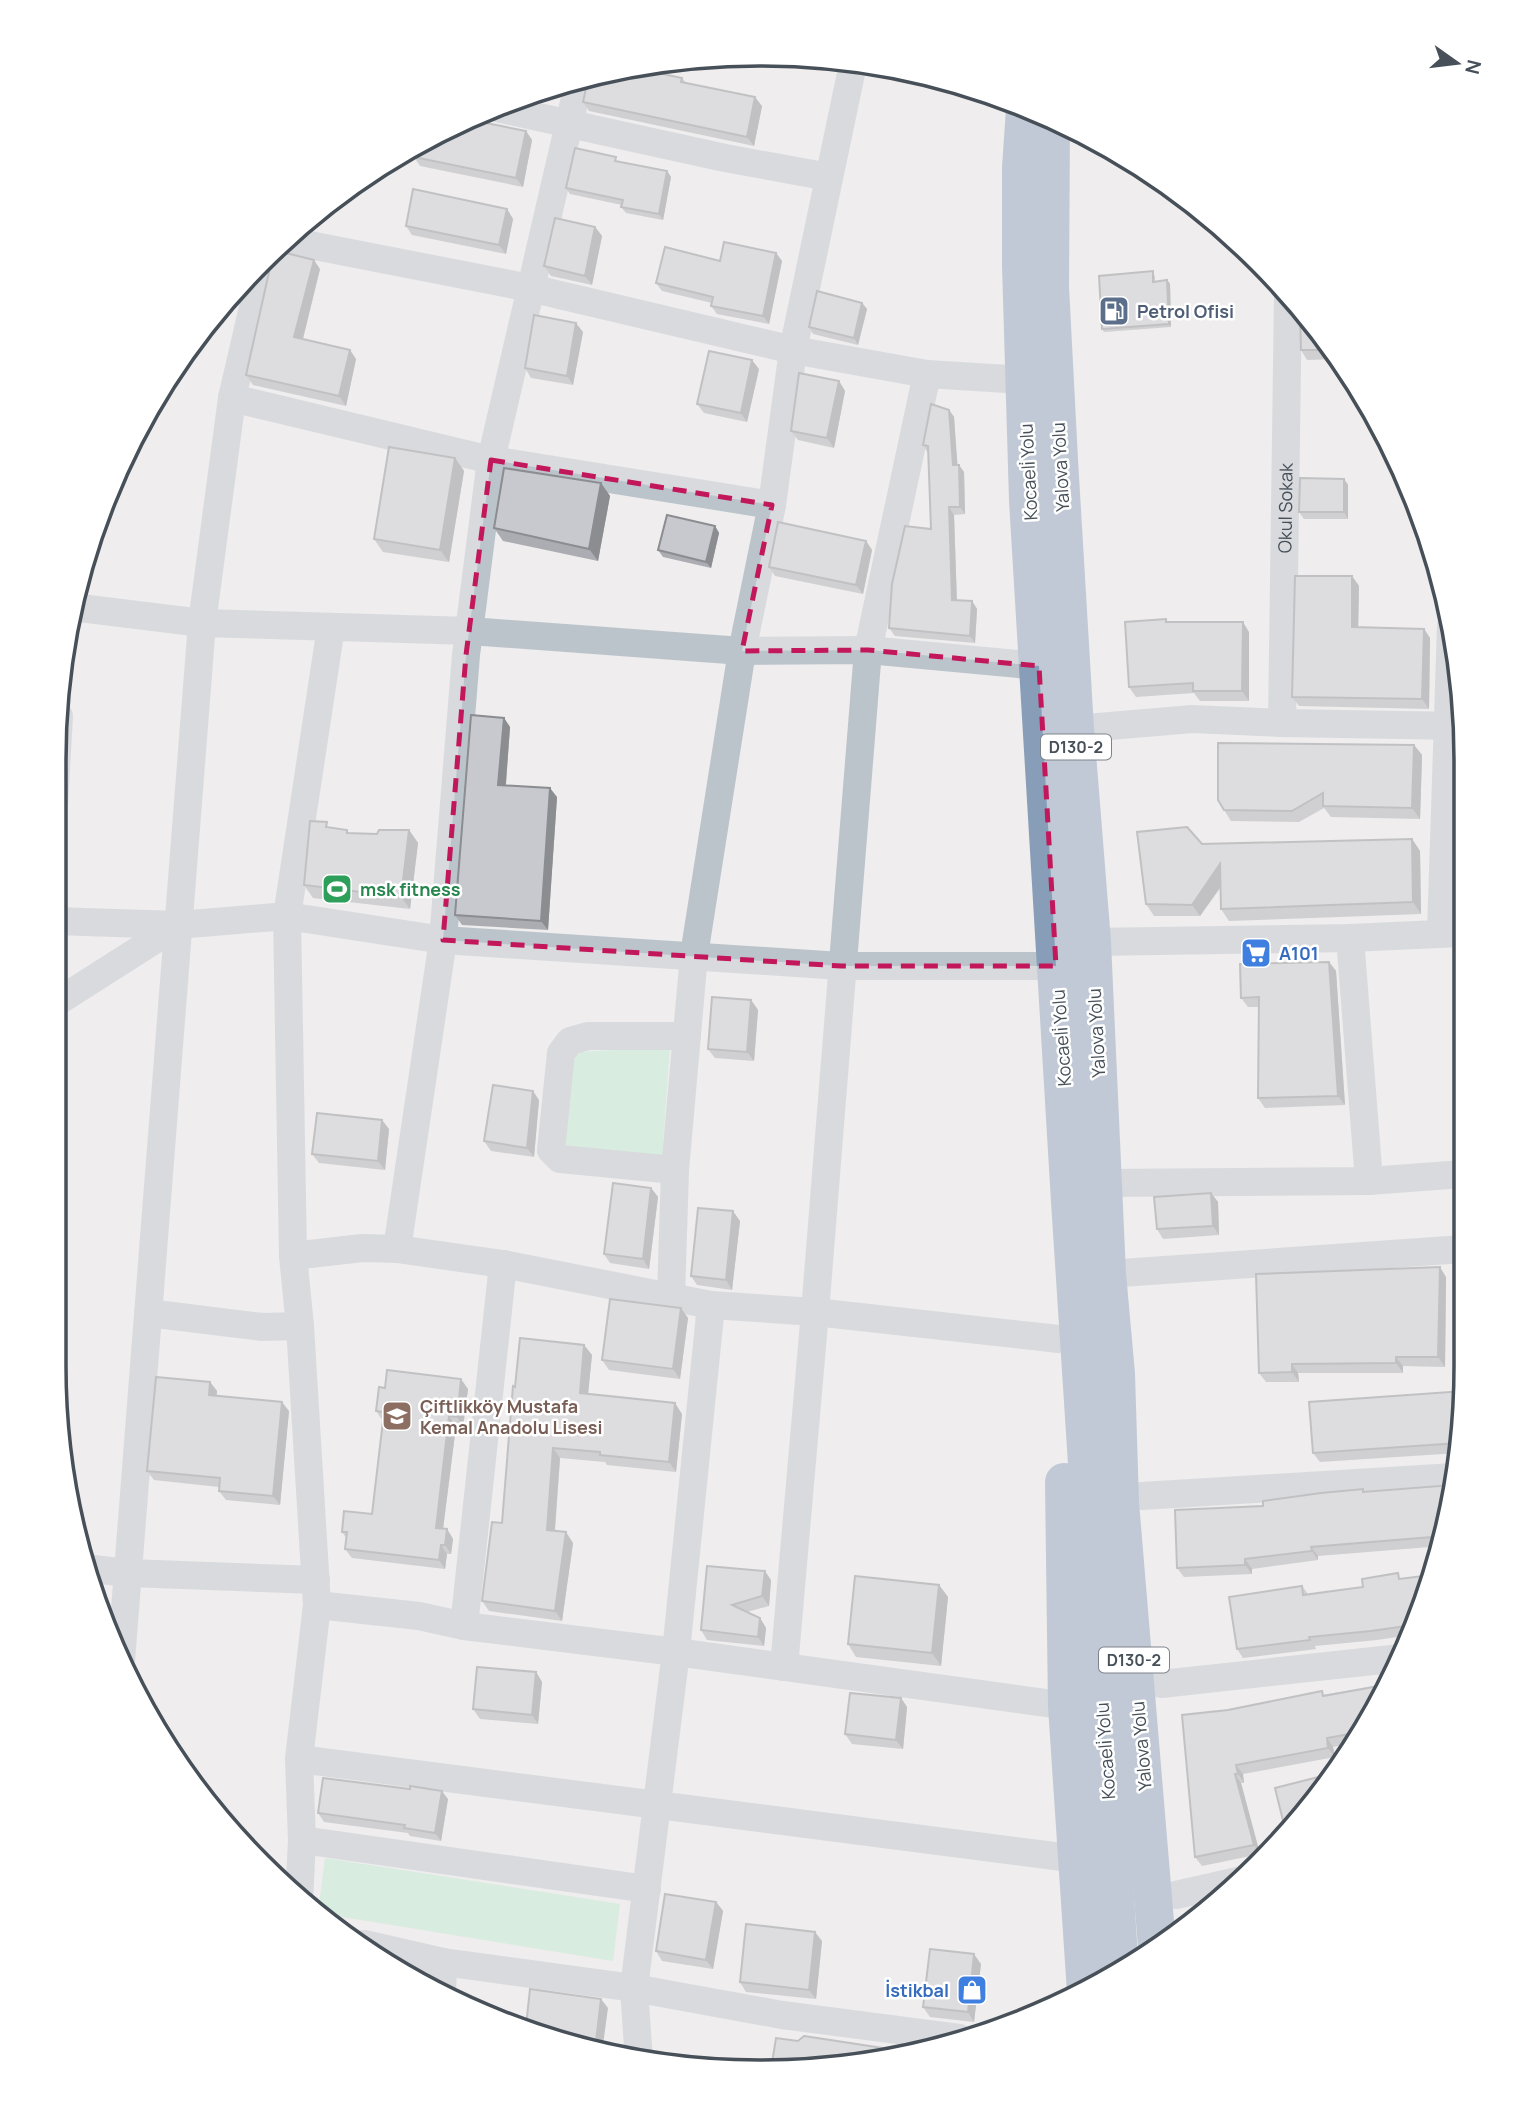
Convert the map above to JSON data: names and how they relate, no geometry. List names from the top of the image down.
{
  "streets": {
    "highway": ["Yalova Yolu", "Kocaeli̇ Yolu", "D130-2"],
    "street": ["Okul Sokak"]
  },
  "places": {
    "fuel station": ["Petrol Ofisi"],
    "sports": ["msk fitness"],
    "supermarket": ["A101"],
    "school or university": ["Çiftlikköy Mustafa Kemal Anadolu Lisesi"],
    "shop": ["İstikbal"]
  },
  "north": "right"
}
